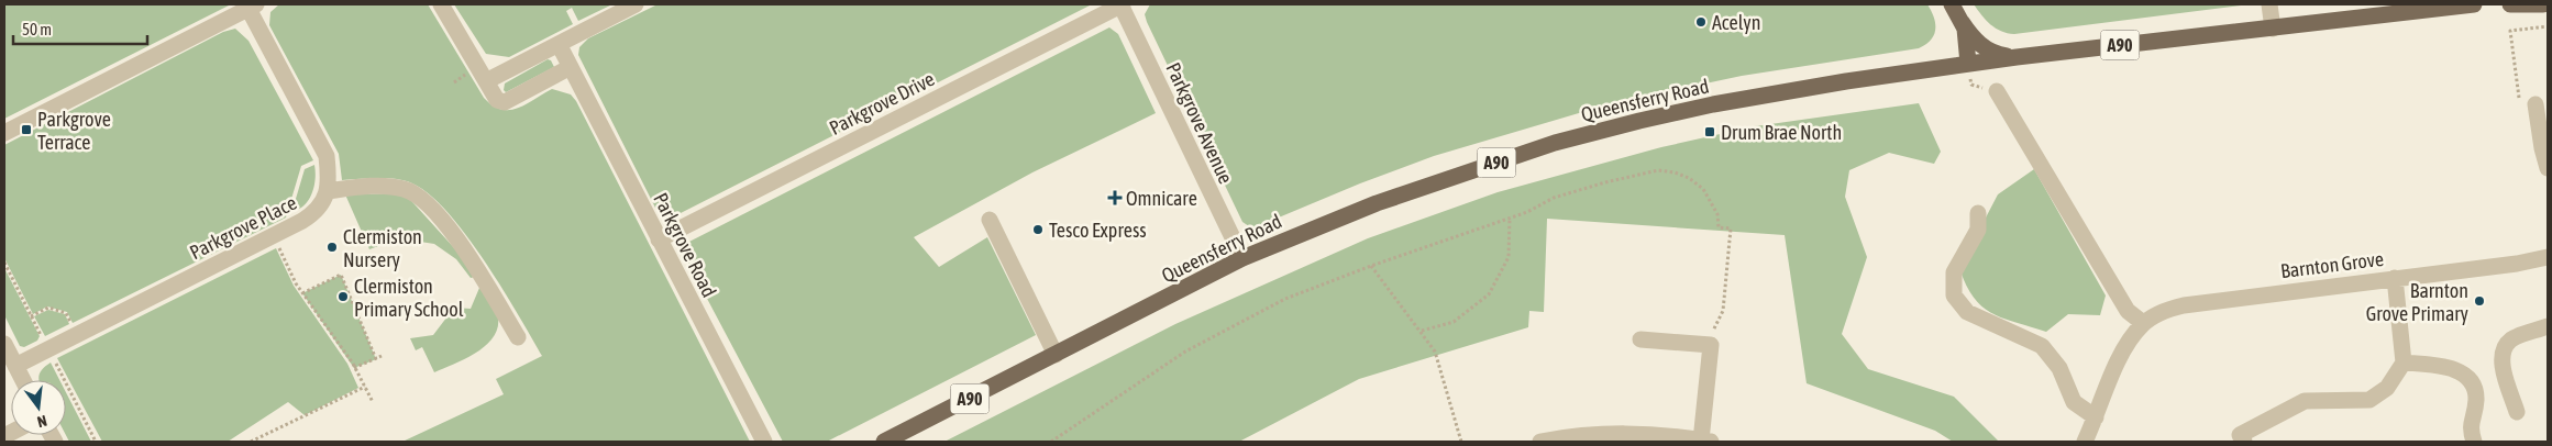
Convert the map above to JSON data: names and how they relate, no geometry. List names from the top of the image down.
{
  "streets": {
    "main road": ["A90", "Queensferry Road"],
    "street": [
      "Parkgrove Drive",
      "Parkgrove Avenue",
      "Parkgrove Place",
      "Parkgrove Road",
      "Barnton Grove"
    ]
  },
  "crossings": [
    ["Queensferry Road", "Parkgrove Avenue"],
    ["Parkgrove Drive", "Parkgrove Avenue"],
    ["Parkgrove Drive", "Parkgrove Road"]
  ],
  "places": {
    "other": [
      "Acelyn",
      "Tesco Express",
      "Clermiston Nursery",
      "Clermiston Primary School",
      "Barnton Grove Primary"
    ],
    "transit": ["Parkgrove Terrace", "Drum Brae North"],
    "health": ["Omnicare"]
  },
  "scale_bar": "50 m",
  "north": "bottom"
}
